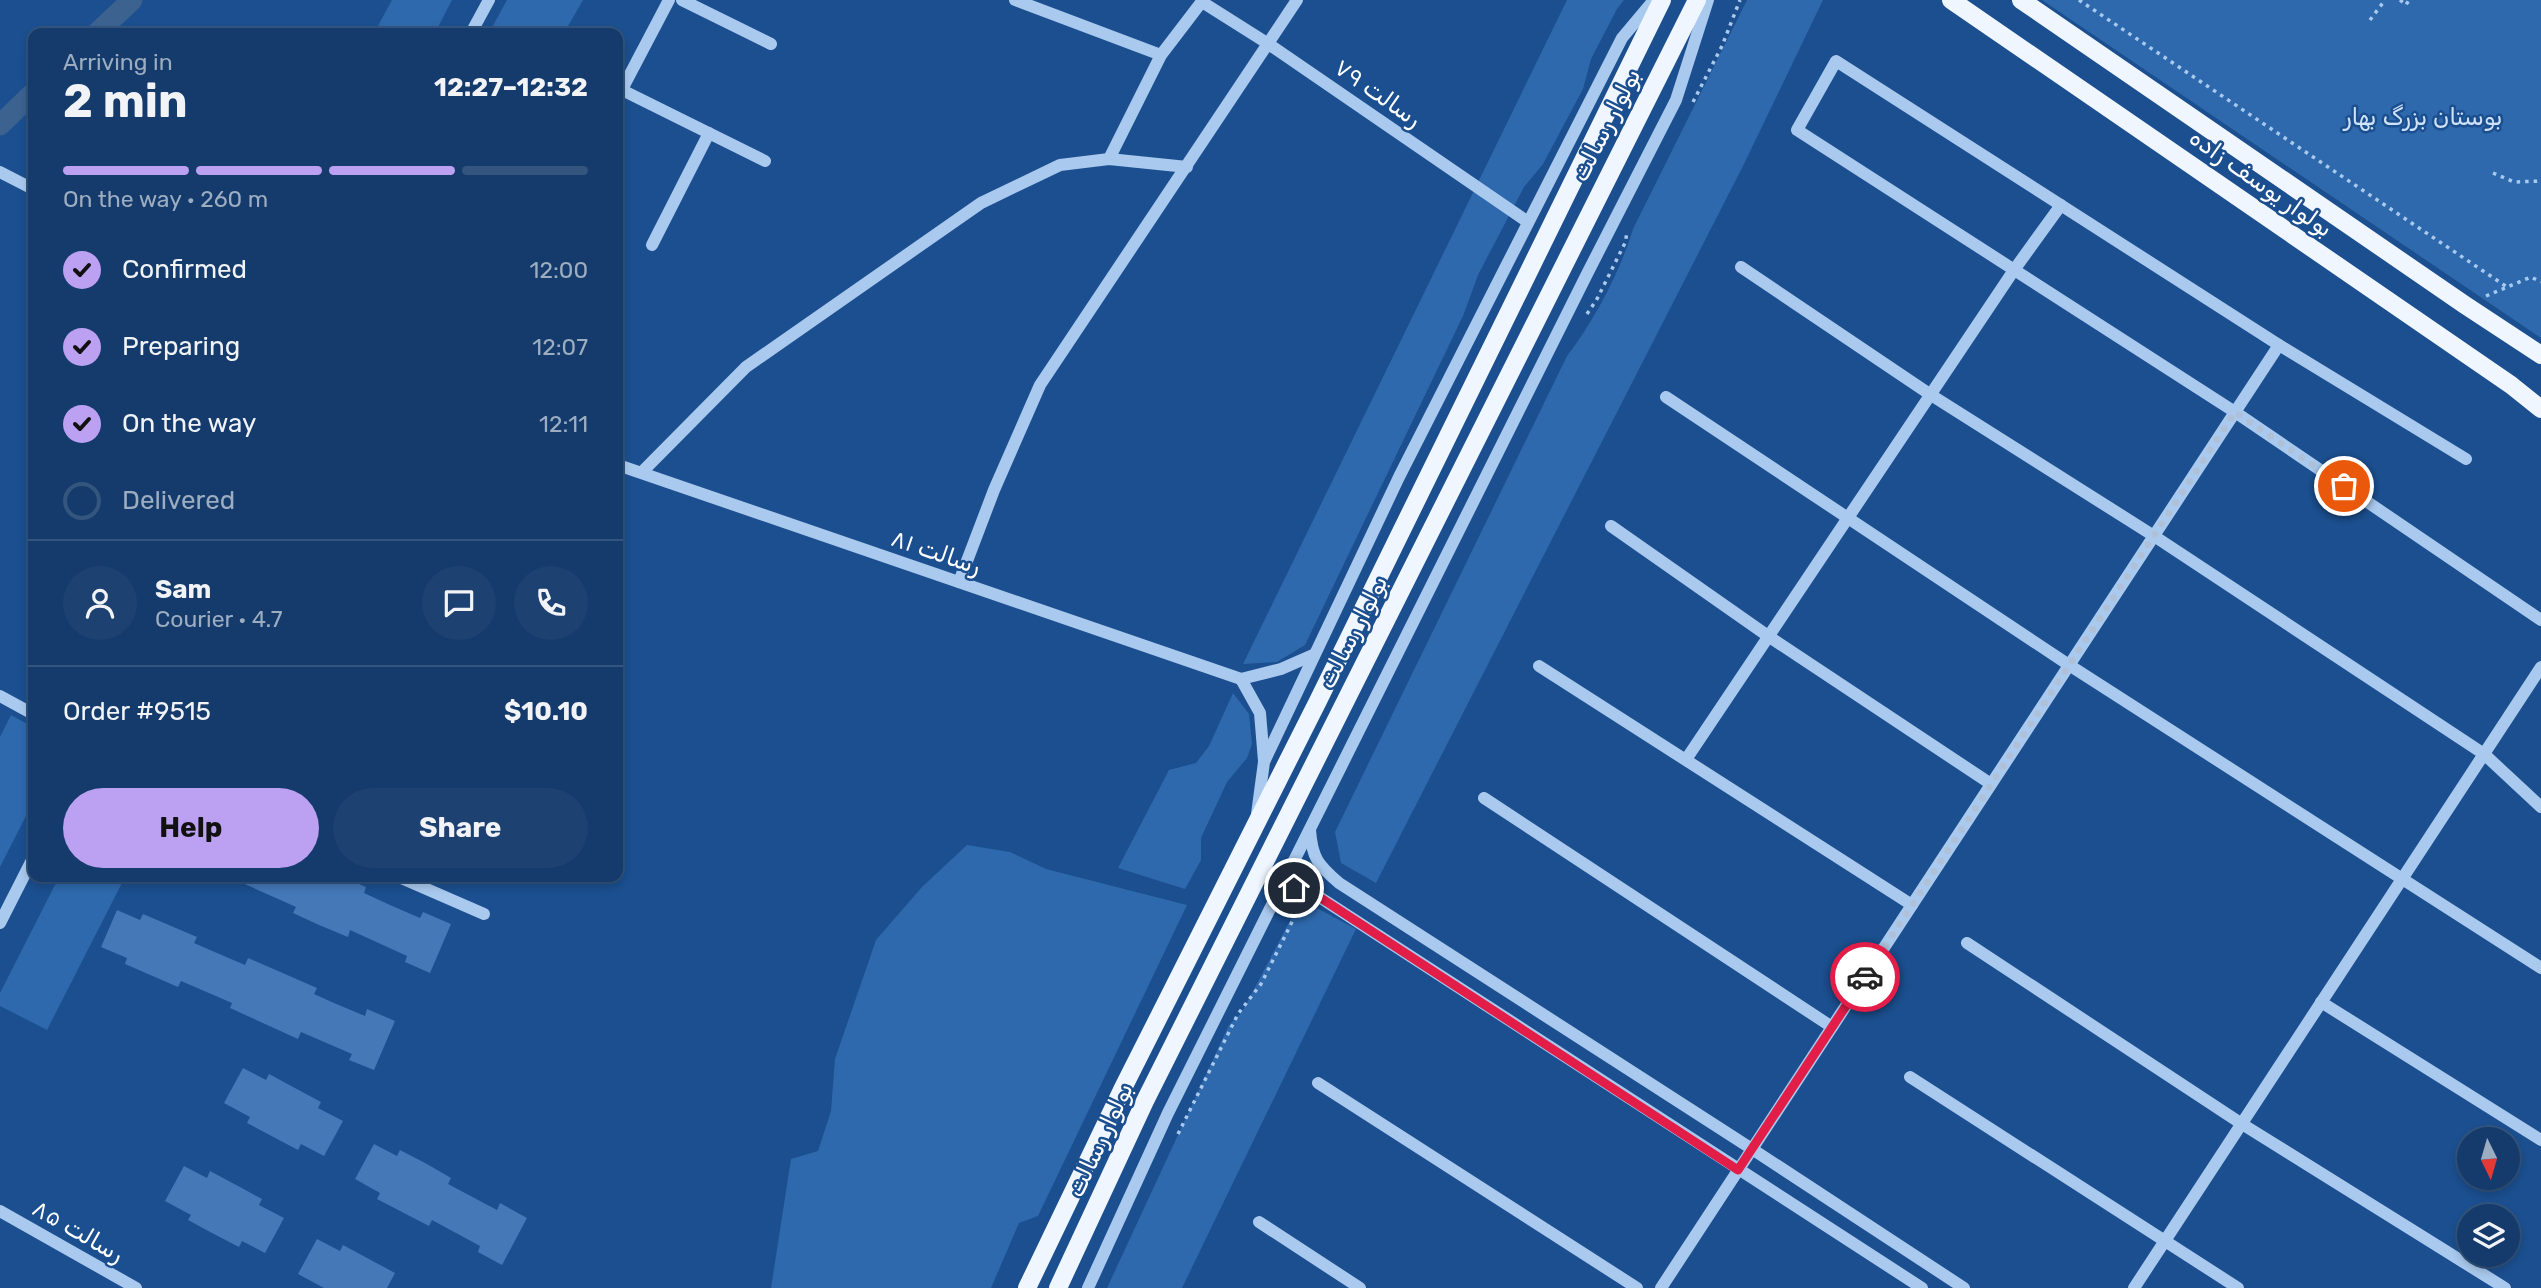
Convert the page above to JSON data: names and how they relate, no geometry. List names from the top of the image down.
{
  "streets": {
    "main road": ["بولوار رسالت", "بولوار یوسف زاده"],
    "street": ["رسالت ۷۹", "رسالت ۸۱", "رسالت ۸۵"]
  },
  "parks": ["بوستان بزرگ بهار"],
  "north": "bottom",
  "page": {
    "heading": ["2 min", "Arriving in", "12:27–12:32"],
    "panel": [
      "Sam",
      "Courier · 4.7",
      "Order #9515",
      "$10.10"
    ],
    "bar": "On the way · 260 m",
    "list": [
      ["Confirmed", "12:00"],
      ["Preparing", "12:07"],
      ["On the way", "12:11"],
      "Delivered"
    ],
    "buttons": ["Help", "Share"]
  }
}
